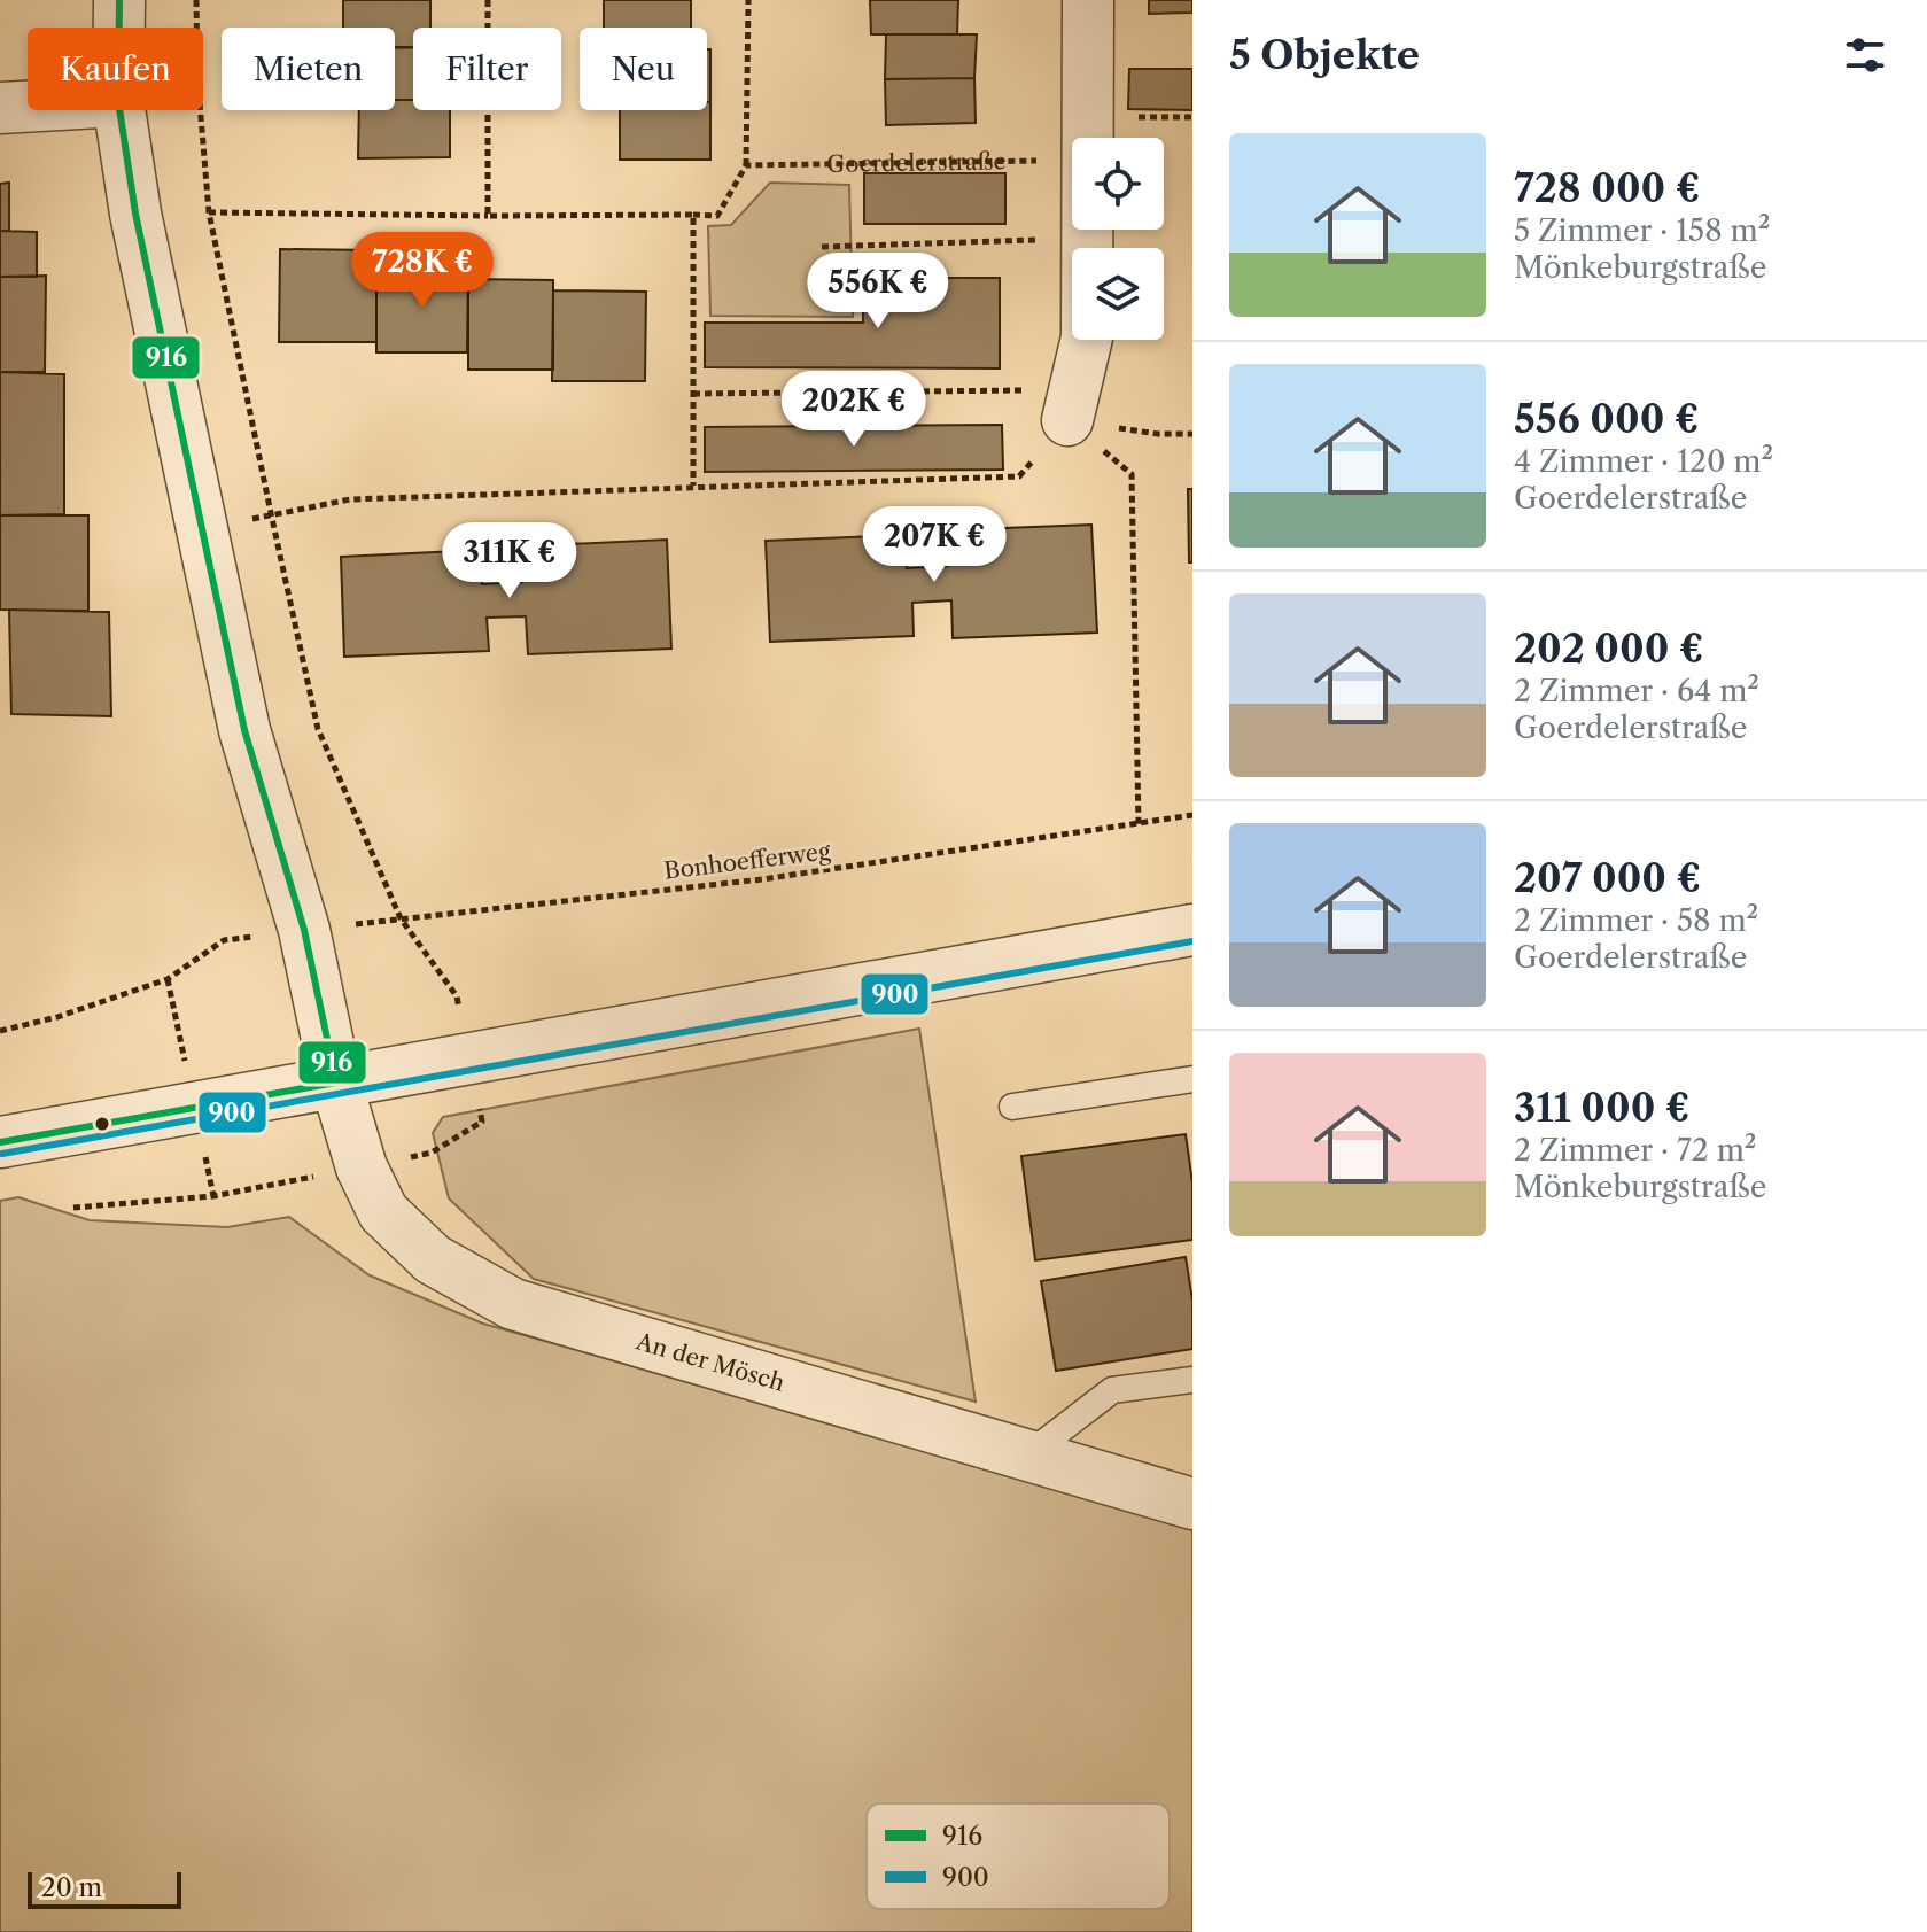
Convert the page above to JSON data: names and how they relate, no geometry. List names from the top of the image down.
{
  "streets": {
    "street": ["An der Mösch"],
    "path": ["Goerdelerstraße", "Bonhoefferweg"]
  },
  "crossings": [
    ["Bonhoefferweg", "An der Mösch"]
  ],
  "lines": ["transit line 916", "transit line 900"],
  "legend": ["916", "900"],
  "scale_bar": "20 m",
  "page": {
    "heading": "5 Objekte",
    "chip": [
      "Kaufen",
      "Mieten",
      "Filter",
      "Neu"
    ],
    "list": [
      {
        "name": "728 000 €",
        "note": "5 Zimmer · 158 m² · Mönkeburgstraße"
      },
      {
        "name": "556 000 €",
        "note": "4 Zimmer · 120 m² · Goerdelerstraße"
      },
      {
        "name": "202 000 €",
        "note": "2 Zimmer · 64 m² · Goerdelerstraße"
      },
      {
        "name": "207 000 €",
        "note": "2 Zimmer · 58 m² · Goerdelerstraße"
      },
      {
        "name": "311 000 €",
        "note": "2 Zimmer · 72 m² · Mönkeburgstraße"
      }
    ],
    "price": [
      "728K €",
      "556K €",
      "202K €",
      "207K €",
      "311K €"
    ],
    "scale": "20 m"
  }
}
